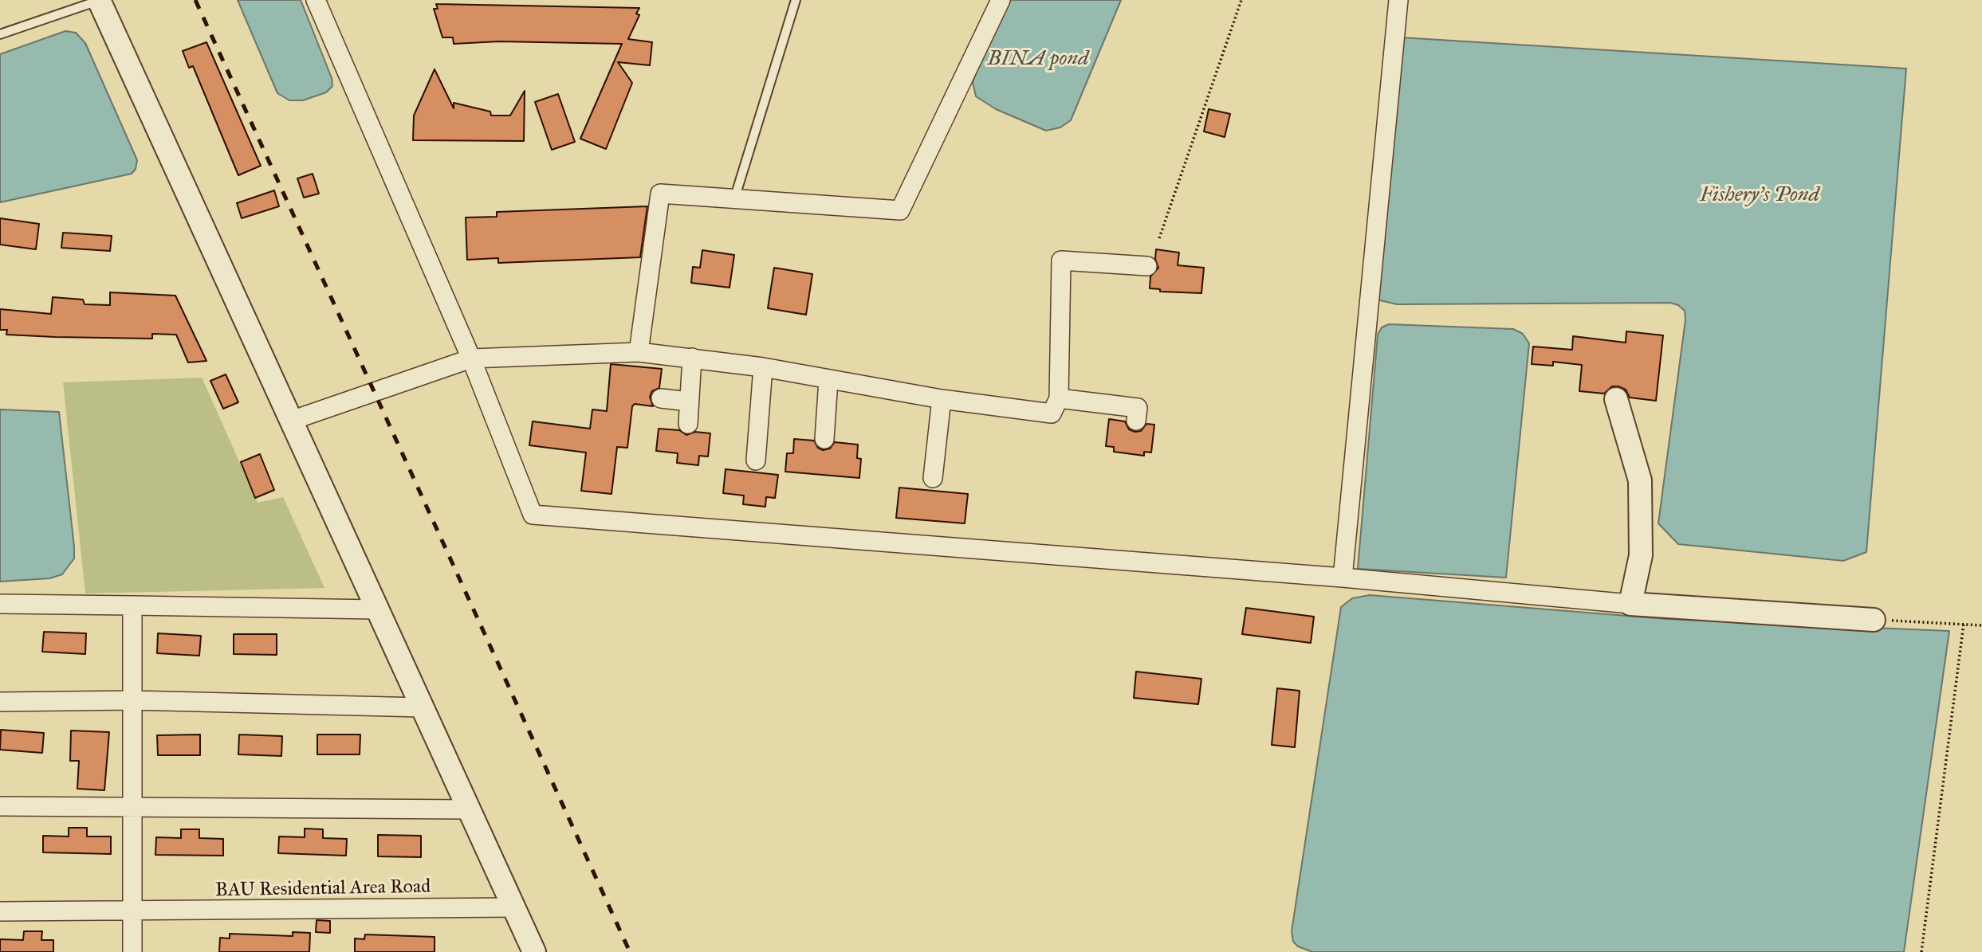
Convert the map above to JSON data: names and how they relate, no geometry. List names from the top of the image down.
{
  "streets": {
    "street": ["BAU Residential Area Road"]
  },
  "water": ["BINA pond", "Fishery's Pond"]
}
